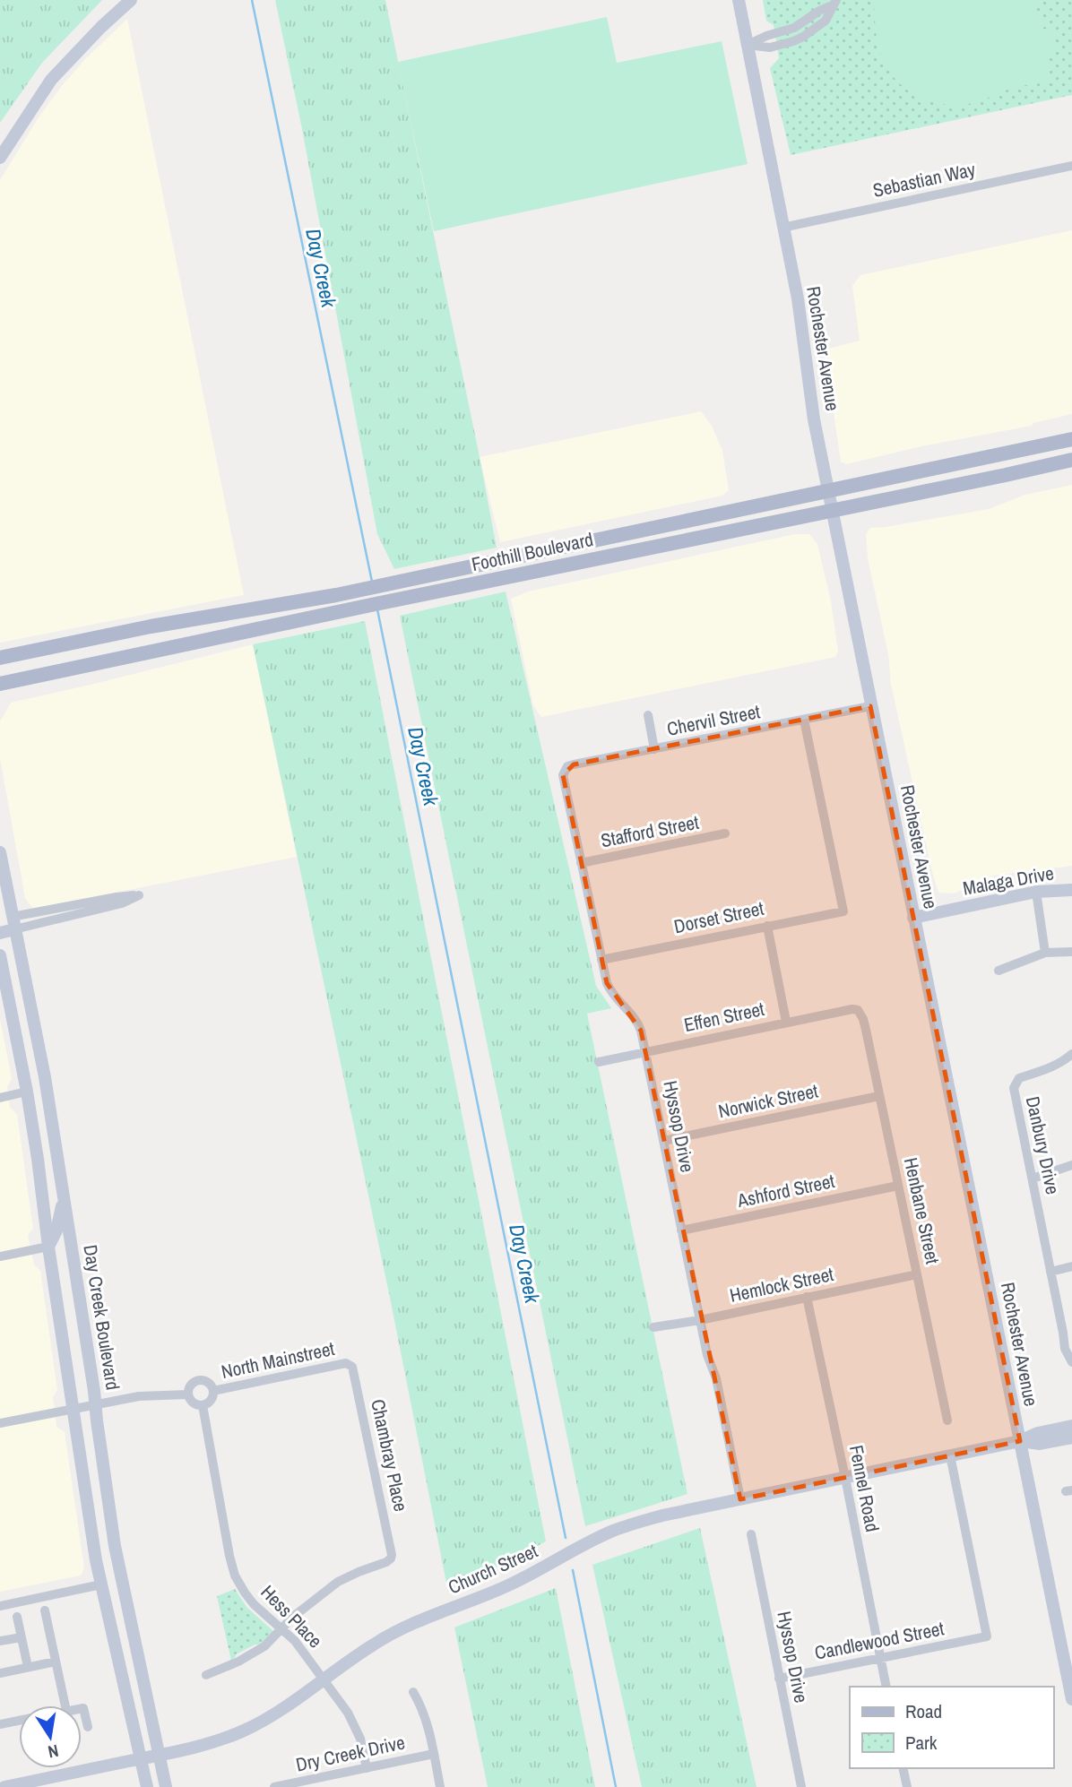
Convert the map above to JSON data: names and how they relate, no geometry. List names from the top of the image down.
{
  "streets": {
    "main road": [
      "Rochester Avenue",
      "Foothill Boulevard",
      "Malaga Drive",
      "Day Creek Boulevard",
      "Church Street"
    ],
    "street": [
      "Sebastian Way",
      "Chervil Street",
      "Stafford Street",
      "Dorset Street",
      "Effen Street",
      "Norwick Street",
      "Hyssop Drive",
      "Danbury Drive",
      "Ashford Street",
      "Henbane Street",
      "Hemlock Street",
      "North Mainstreet",
      "Chambray Place",
      "Fennel Road",
      "Hess Place",
      "Candlewood Street",
      "Dry Creek Drive"
    ]
  },
  "crossings": [
    ["Sebastian Way", "Rochester Avenue"],
    ["Rochester Avenue", "Foothill Boulevard"],
    ["Rochester Avenue", "Chervil Street"],
    ["Rochester Avenue", "Malaga Drive"],
    ["Rochester Avenue", "Church Street"],
    ["Chervil Street", "Dorset Street"],
    ["Chervil Street", "Hyssop Drive"],
    ["Stafford Street", "Hyssop Drive"],
    ["Dorset Street", "Hyssop Drive"],
    ["Effen Street", "Hyssop Drive"],
    ["Effen Street", "Henbane Street"],
    ["Norwick Street", "Hyssop Drive"],
    ["Norwick Street", "Henbane Street"],
    ["Hyssop Drive", "Ashford Street"],
    ["Hyssop Drive", "Hemlock Street"],
    ["Hyssop Drive", "Church Street"],
    ["Hyssop Drive", "Candlewood Street"],
    ["Ashford Street", "Henbane Street"],
    ["Henbane Street", "Hemlock Street"],
    ["Hemlock Street", "Fennel Road"],
    ["Day Creek Boulevard", "Church Street"],
    ["North Mainstreet", "Chambray Place"],
    ["North Mainstreet", "Hess Place"],
    ["Chambray Place", "Hess Place"],
    ["Fennel Road", "Church Street"],
    ["Fennel Road", "Candlewood Street"],
    ["Church Street", "Hess Place"],
    ["Church Street", "Candlewood Street"],
    ["Hess Place", "Dry Creek Drive"]
  ],
  "water": ["Day Creek"],
  "legend": ["Road", "Park"],
  "north": "bottom"
}
